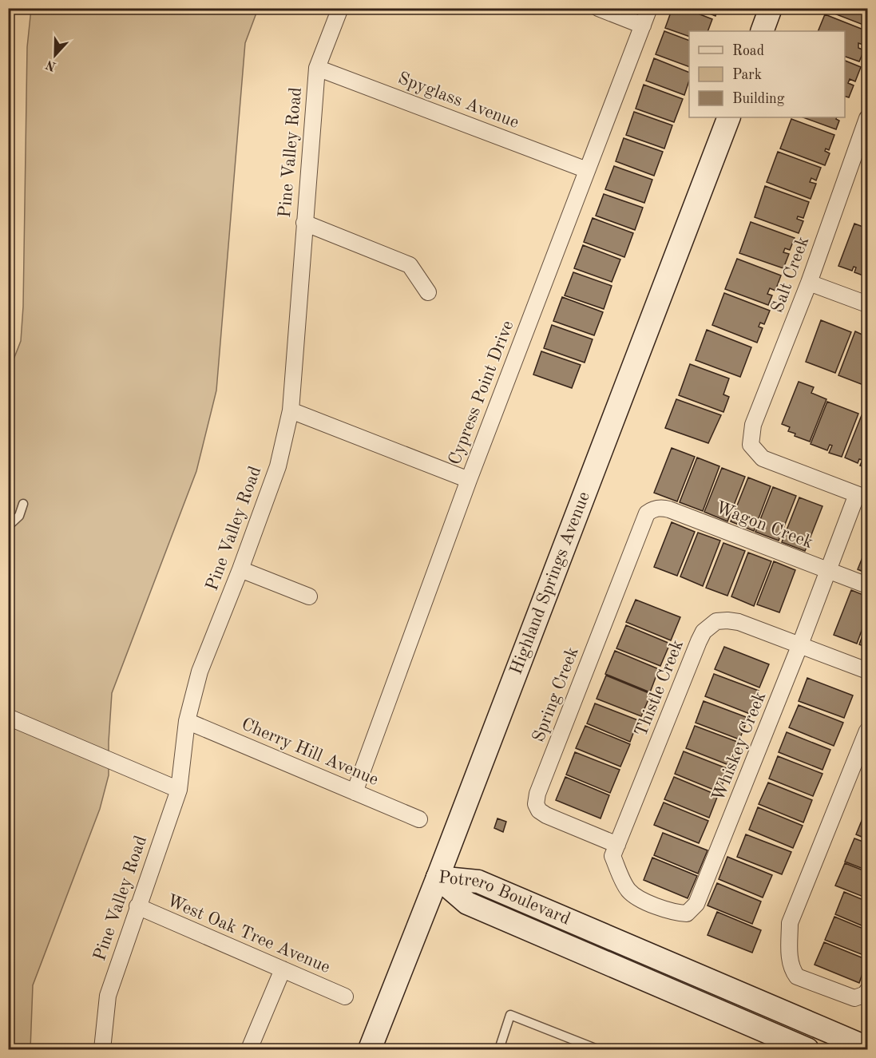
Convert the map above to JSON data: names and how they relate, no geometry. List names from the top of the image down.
{
  "streets": {
    "street": [
      "Spyglass Avenue",
      "Pine Valley Road",
      "Salt Creek",
      "Cypress Point Drive",
      "Wagon Creek",
      "Highland Springs Avenue",
      "Thistle Creek",
      "Spring Creek",
      "Whiskey Creek",
      "Cherry Hill Avenue",
      "Potrero Boulevard",
      "West Oak Tree Avenue"
    ]
  },
  "crossings": [
    ["Spyglass Avenue", "Pine Valley Road"],
    ["Spyglass Avenue", "Cypress Point Drive"],
    ["Pine Valley Road", "Cherry Hill Avenue"],
    ["Pine Valley Road", "West Oak Tree Avenue"],
    ["Salt Creek", "Whiskey Creek"],
    ["Cypress Point Drive", "Cherry Hill Avenue"],
    ["Wagon Creek", "Spring Creek"],
    ["Wagon Creek", "Whiskey Creek"],
    ["Highland Springs Avenue", "Potrero Boulevard"],
    ["Thistle Creek", "Spring Creek"],
    ["Thistle Creek", "Whiskey Creek"],
    ["Spring Creek", "Whiskey Creek"]
  ],
  "legend": ["Road", "Park", "Building"],
  "north": "bottom"
}
